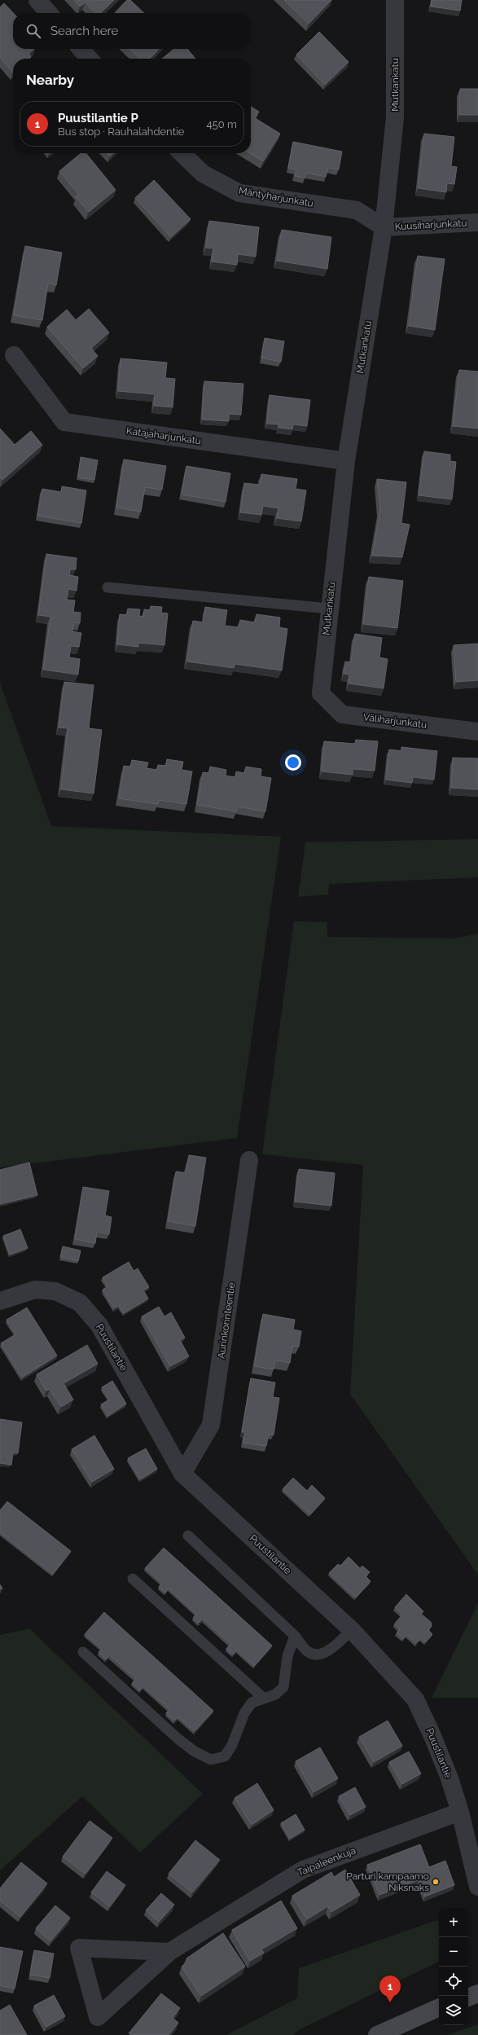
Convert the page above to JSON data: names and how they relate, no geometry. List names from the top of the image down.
{
  "streets": {
    "street": [
      "Mutkankatu",
      "Mäntyharjunkatu",
      "Kuusiharjunkatu",
      "Katajaharjunkatu",
      "Väliharjunkatu",
      "Aurinkorinteentie",
      "Puustilantie",
      "Taipaleenkuja"
    ]
  },
  "crossings": [
    ["Mutkankatu", "Mäntyharjunkatu"],
    ["Mutkankatu", "Kuusiharjunkatu"],
    ["Mutkankatu", "Katajaharjunkatu"],
    ["Mutkankatu", "Väliharjunkatu"],
    ["Mäntyharjunkatu", "Kuusiharjunkatu"],
    ["Aurinkorinteentie", "Puustilantie"],
    ["Puustilantie", "Taipaleenkuja"]
  ],
  "places": ["Parturi kampaamo Niksnaks"],
  "page": {
    "search": "Search here",
    "heading": "Nearby",
    "list": [
      {
        "mark": "1",
        "name": "Puustilantie P",
        "note": "Bus stop · Rauhalahdentie",
        "value": "450 m"
      }
    ],
    "map_buttons": ["+", "−"],
    "pins": "1"
  }
}
